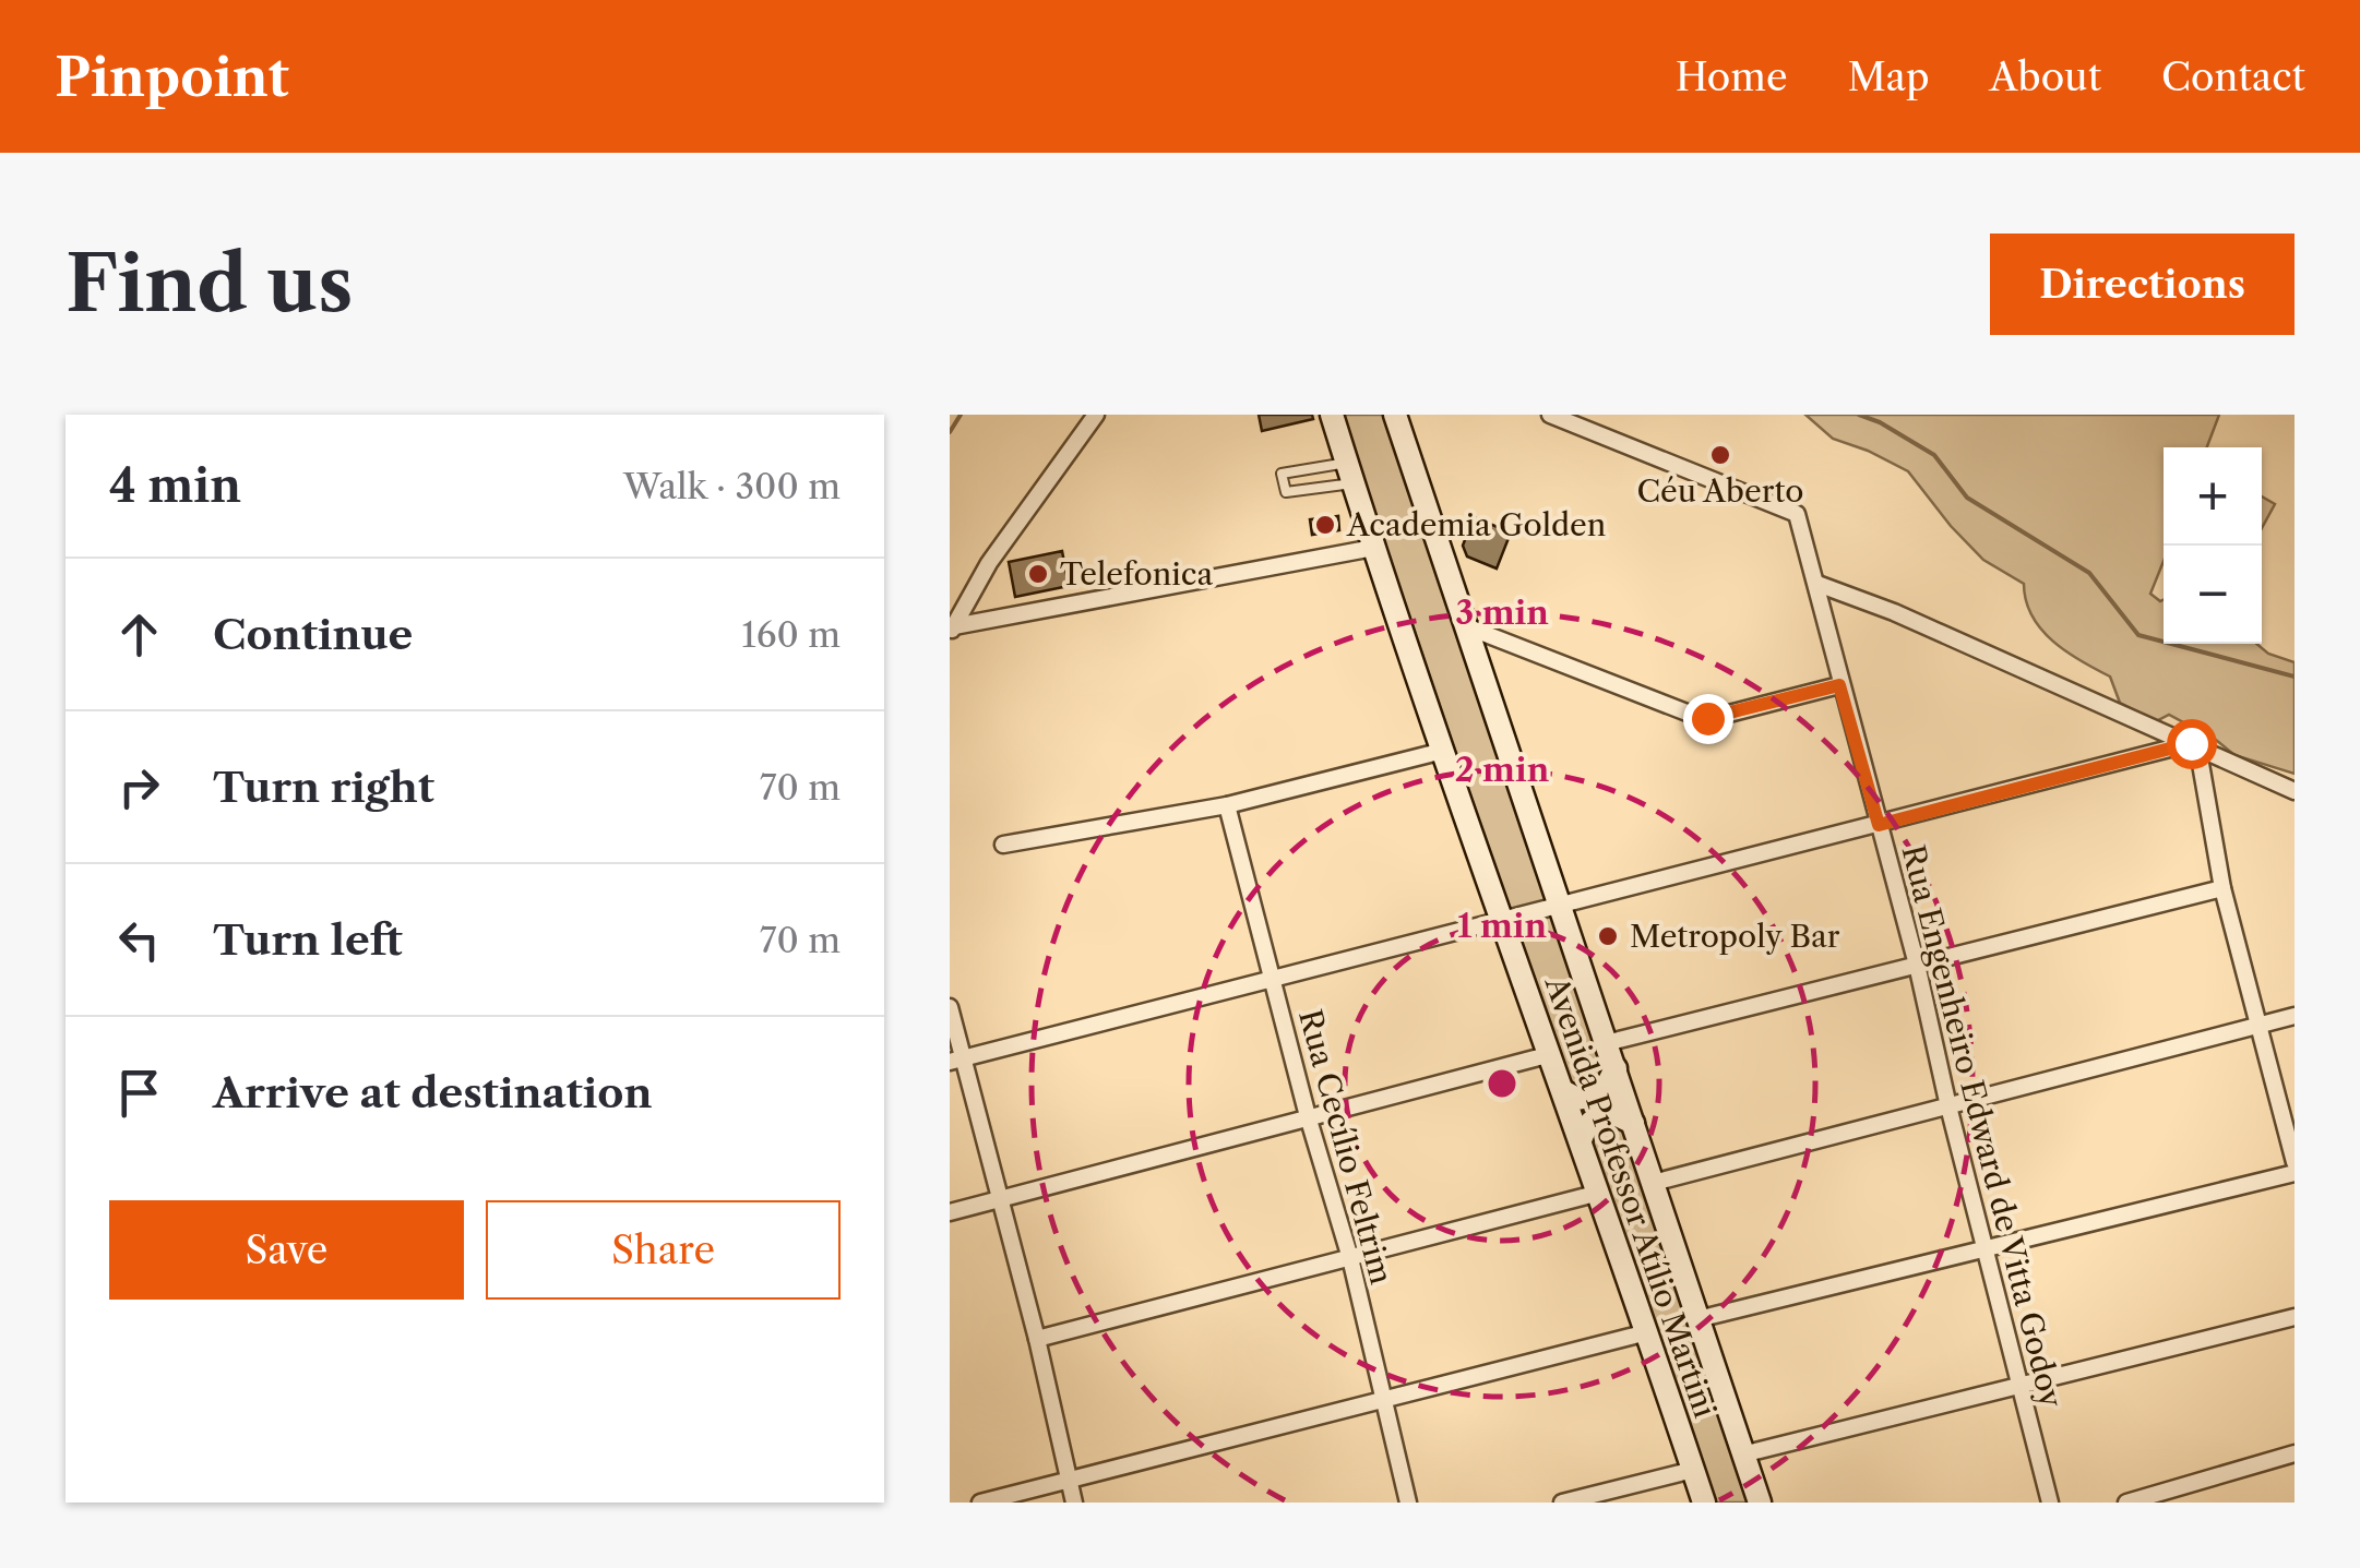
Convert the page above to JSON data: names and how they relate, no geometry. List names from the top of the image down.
{
  "streets": {
    "main road": ["Avenida Professor Atílio Martini"],
    "street": ["Rua Engenheiro Edward de Vitta Godoy", "Rua Cecílio Feltrim"]
  },
  "places": [
    "Céu Aberto",
    "Academia Golden",
    "Telefonica",
    "Metropoly Bar"
  ],
  "page": {
    "header": "Pinpoint",
    "nav": [
      "Home",
      "Map",
      "About",
      "Contact"
    ],
    "buttons": [
      "Directions",
      ["Save", "Share"]
    ],
    "title": "Find us",
    "heading": ["4 min", "Walk · 300 m"],
    "map_buttons": ["+", "−"],
    "list": [
      ["Continue", "160 m"],
      ["Turn right", "70 m"],
      ["Turn left", "70 m"],
      "Arrive at destination"
    ]
  },
  "rings": ["3 min", "2 min", "1 min"]
}
